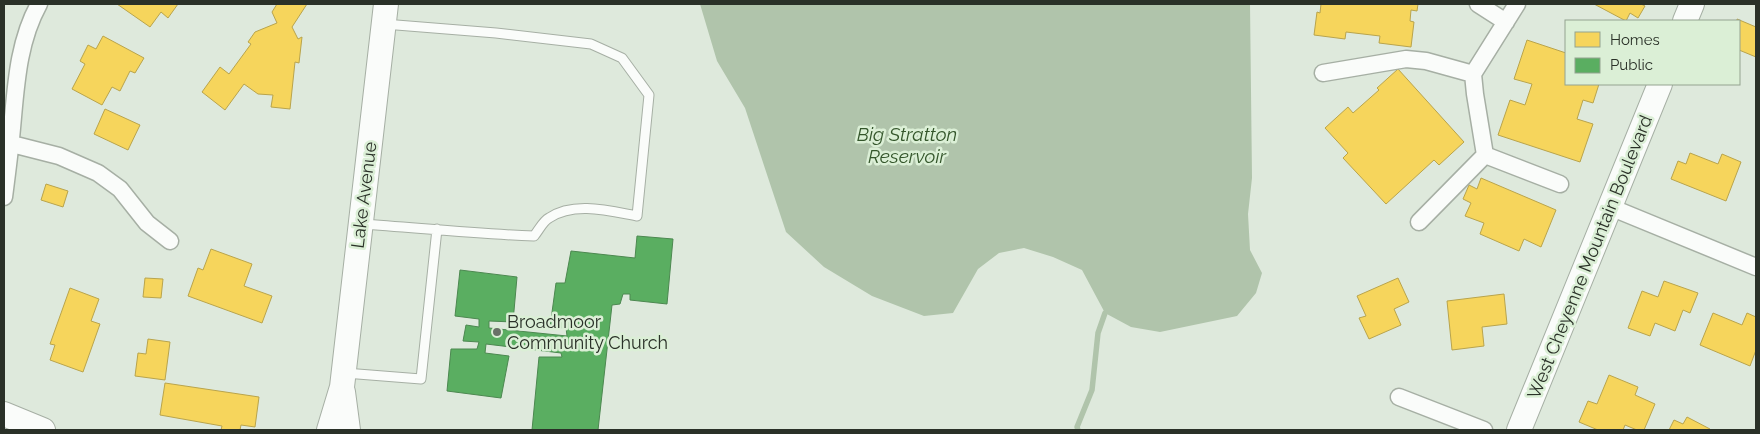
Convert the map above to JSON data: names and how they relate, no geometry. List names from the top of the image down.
{
  "streets": {
    "main road": ["Lake Avenue", "West Cheyenne Mountain Boulevard"]
  },
  "water": ["Big Stratton Reservoir"],
  "places": ["Broadmoor Community Church"],
  "legend": ["Homes", "Public"]
}
